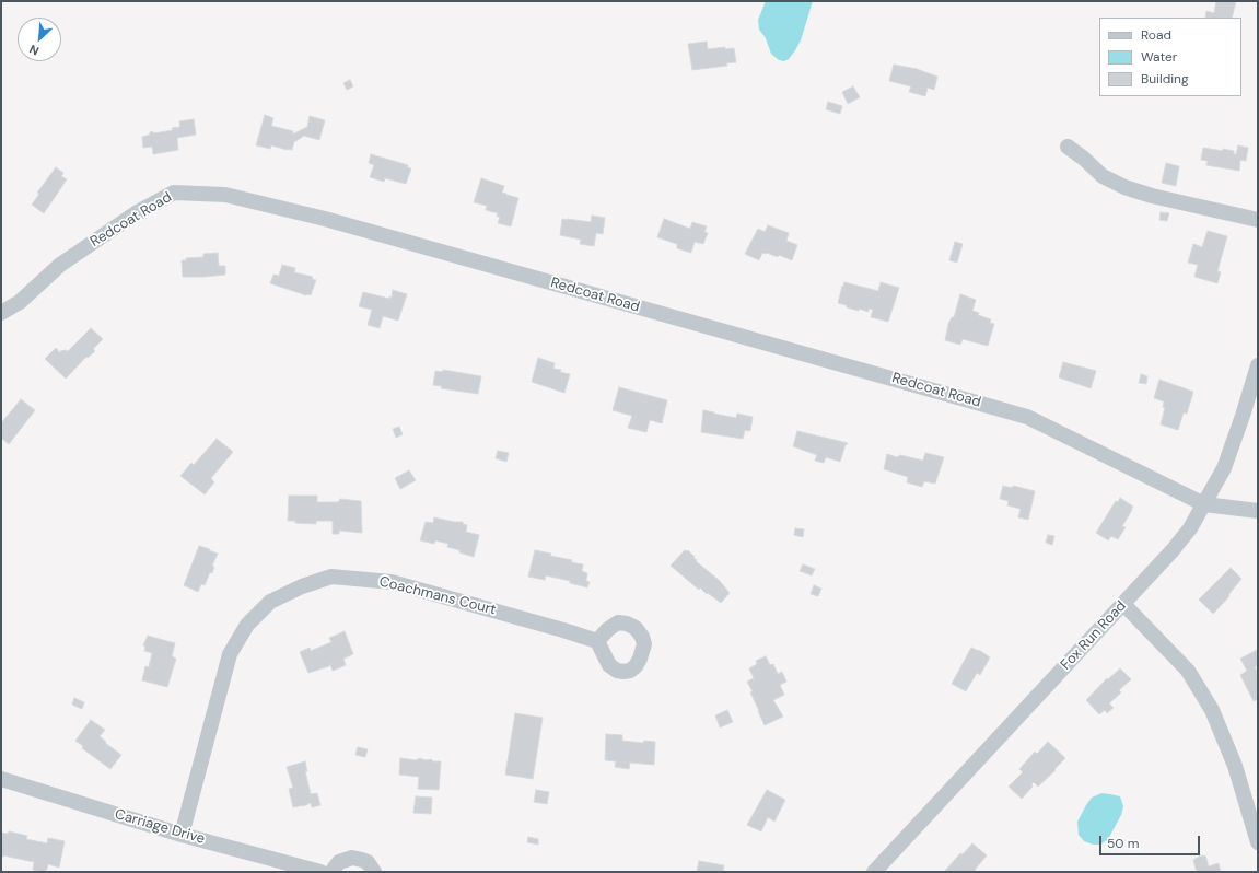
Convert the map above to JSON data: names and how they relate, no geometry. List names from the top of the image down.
{
  "streets": {
    "street": [
      "Redcoat Road",
      "Coachmans Court",
      "Fox Run Road",
      "Carriage Drive"
    ]
  },
  "crossings": [
    ["Redcoat Road", "Fox Run Road"],
    ["Coachmans Court", "Carriage Drive"]
  ],
  "legend": ["Road", "Water", "Building"],
  "scale_bar": "50 m",
  "north": "bottom left"
}
